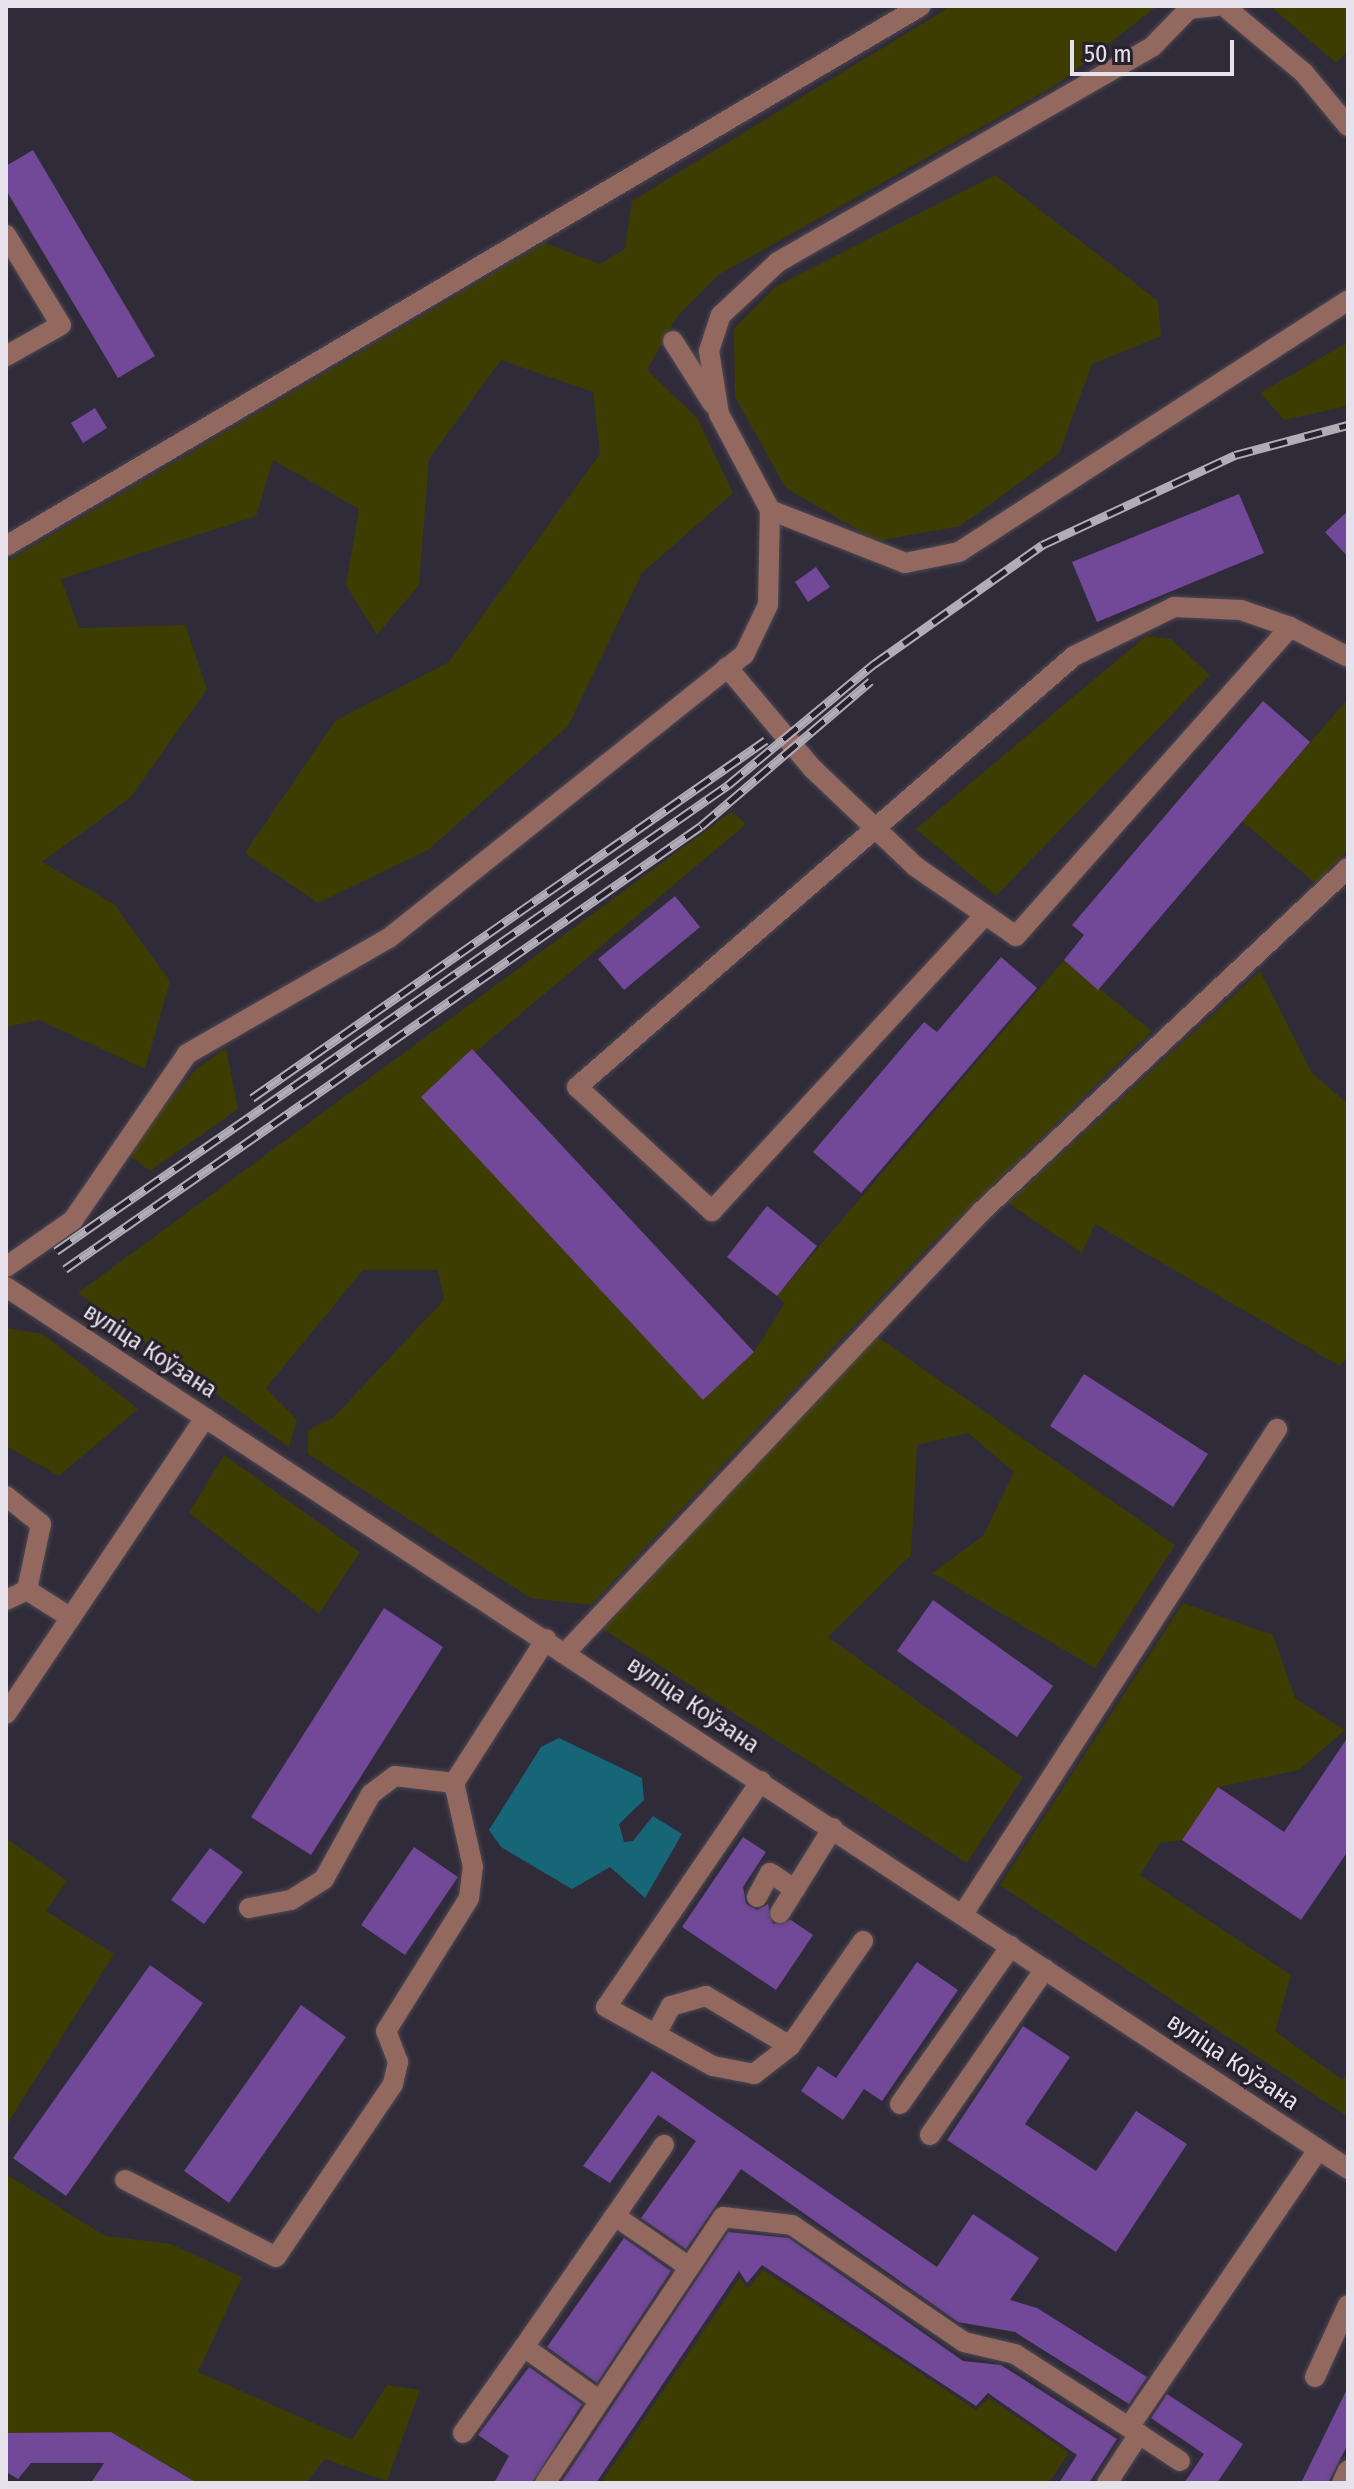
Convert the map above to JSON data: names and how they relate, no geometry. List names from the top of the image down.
{
  "streets": {
    "street": ["вуліца Коўзана"]
  },
  "scale_bar": "50 m"
}
